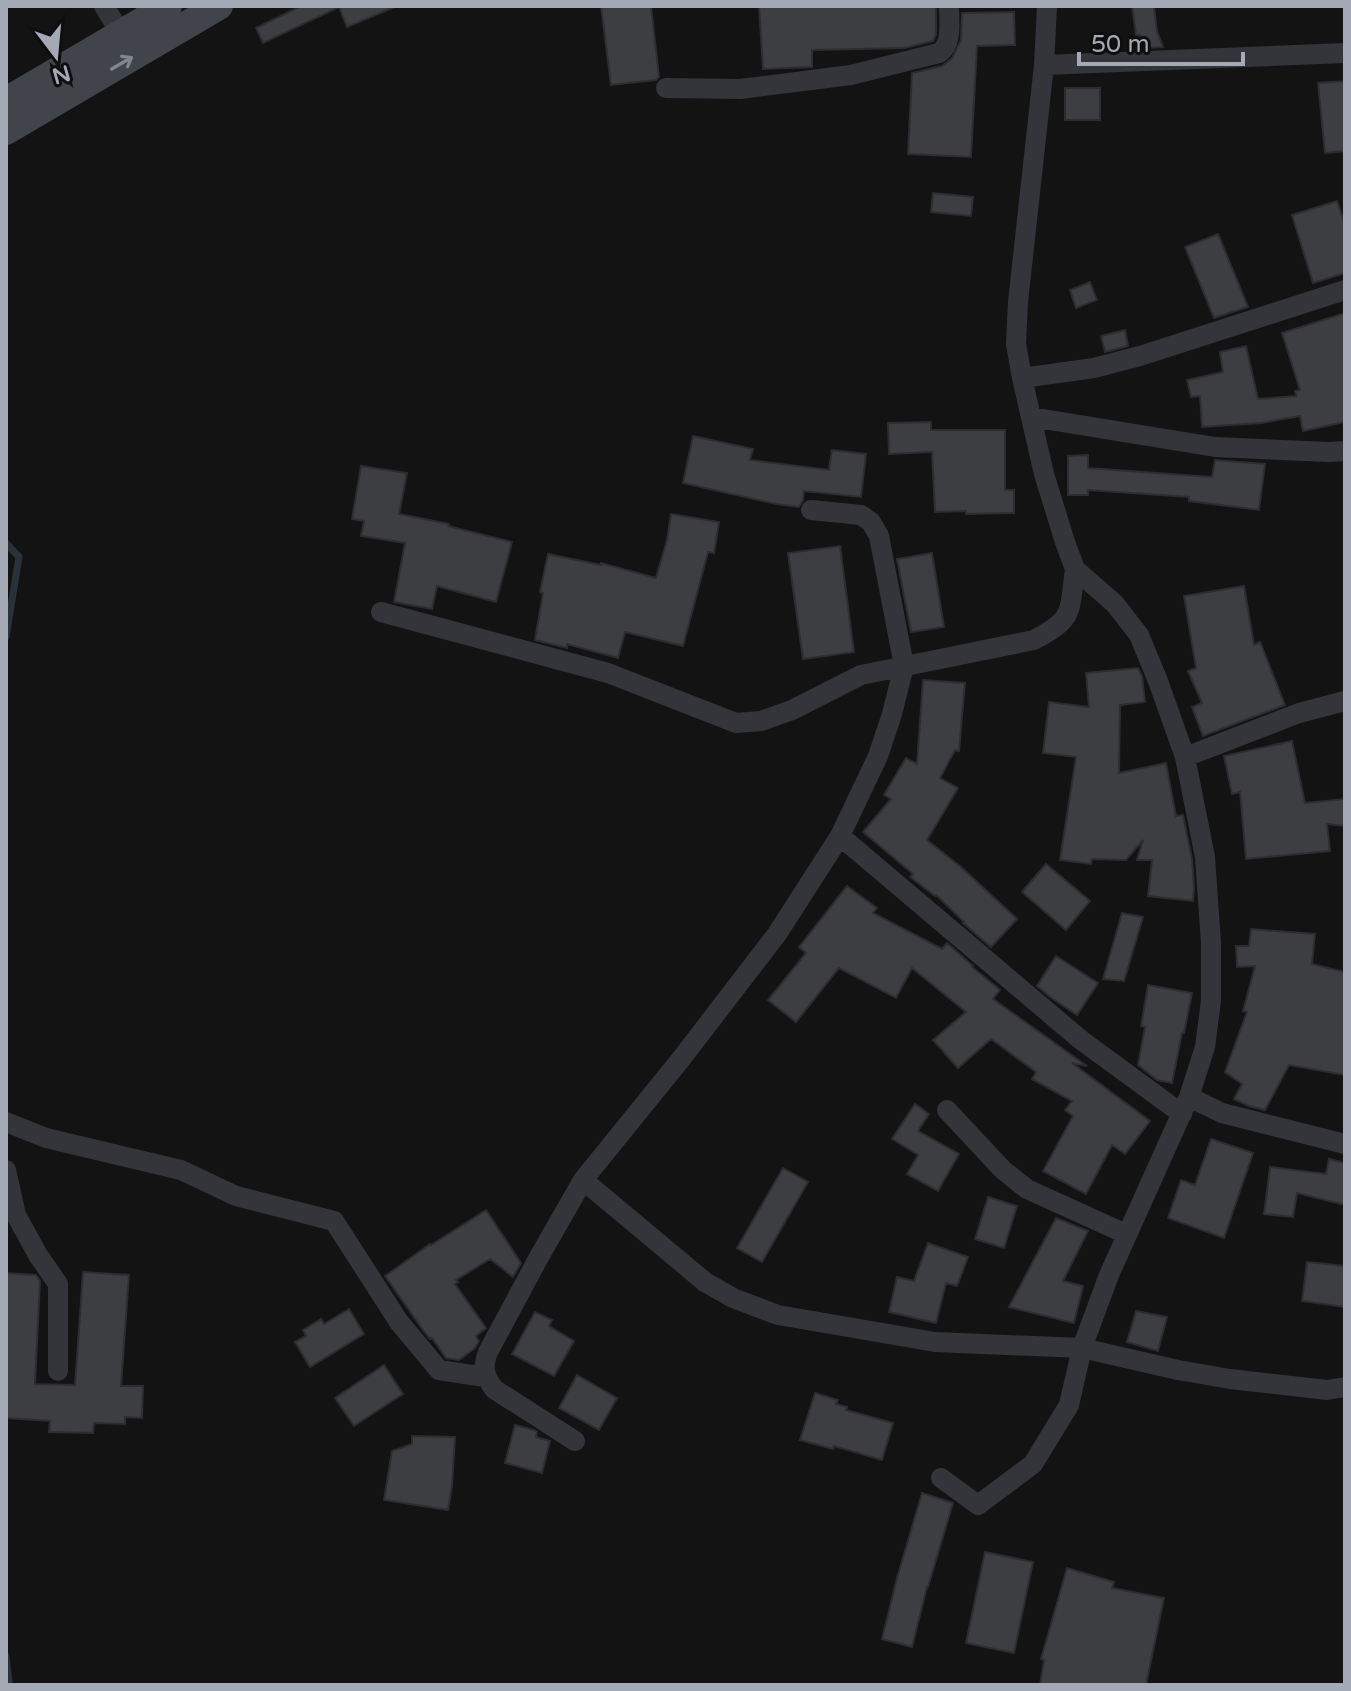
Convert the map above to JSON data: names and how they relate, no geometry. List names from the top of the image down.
{
  "scale_bar": "50 m",
  "north": "bottom"
}
